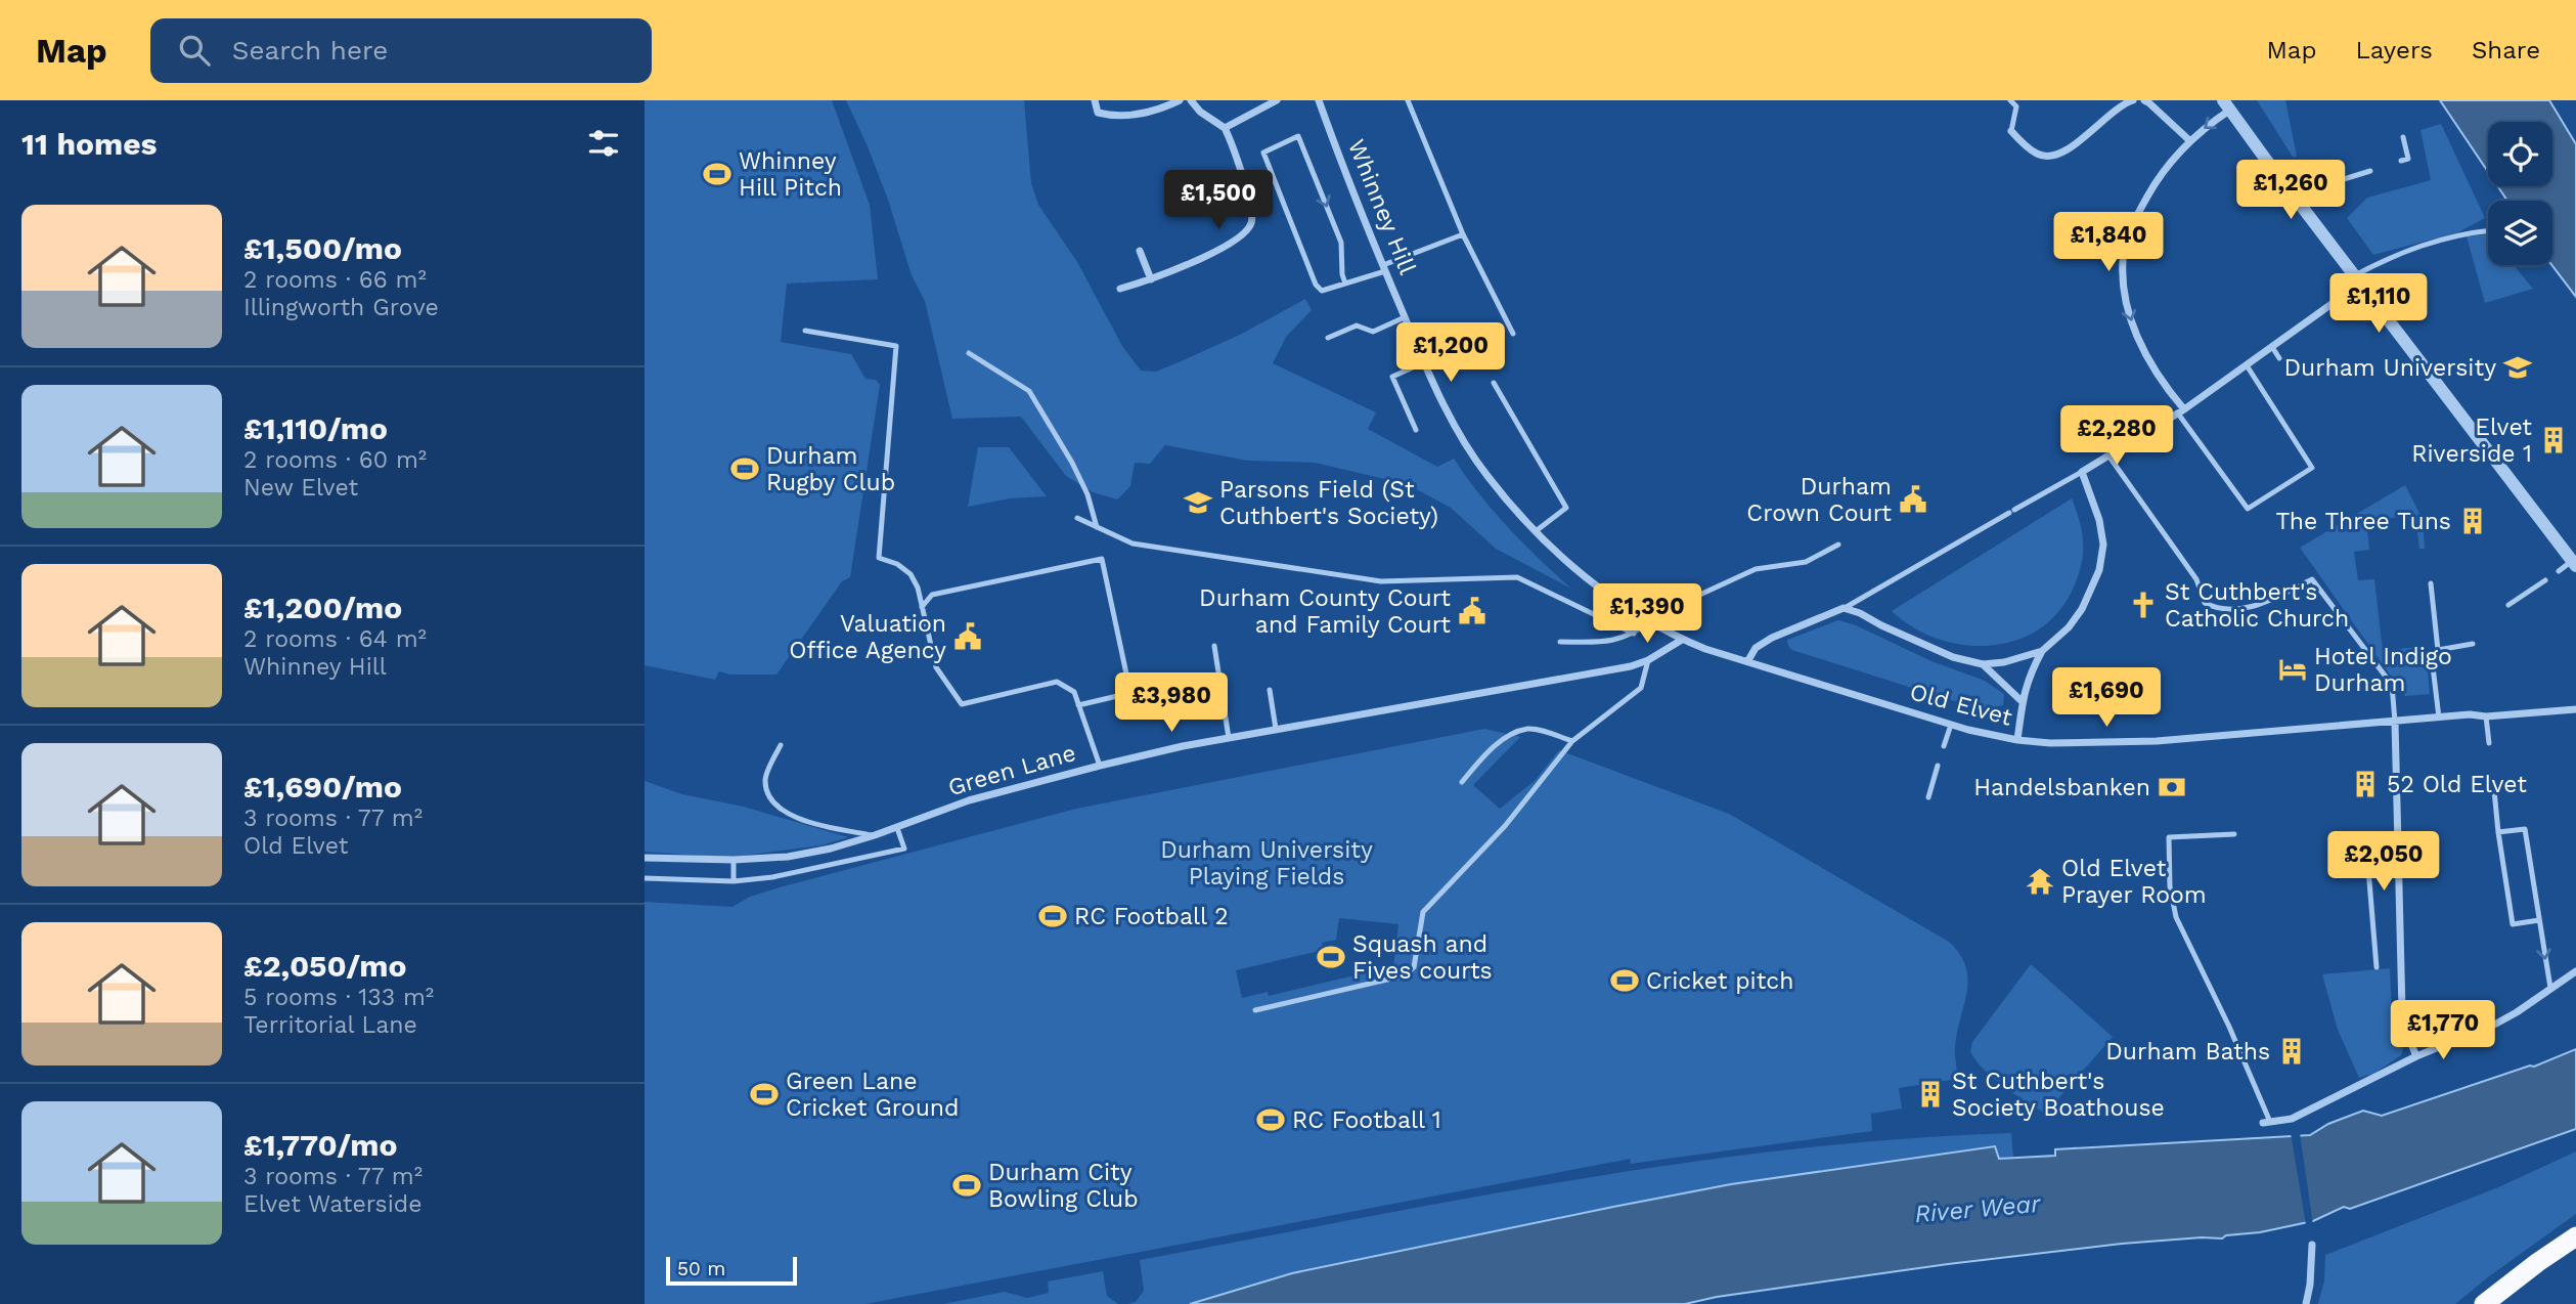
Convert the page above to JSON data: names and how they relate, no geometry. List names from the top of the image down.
{
  "streets": {
    "street": ["Whinney Hill", "Old Elvet", "Green Lane"]
  },
  "crossings": [
    ["Whinney Hill", "Old Elvet"],
    ["Old Elvet", "Green Lane"]
  ],
  "water": ["River Wear"],
  "parks": ["Durham University Playing Fields"],
  "places": {
    "sports": [
      "Whinney Hill Pitch",
      "Durham Rugby Club",
      "RC Football 2",
      "Squash and Fives courts",
      "Cricket pitch",
      "Green Lane Cricket Ground",
      "RC Football 1",
      "Durham City Bowling Club"
    ],
    "school or university": ["Durham University", "Parsons Field (St Cuthbert's Society)"],
    "building": [
      "Elvet Riverside 1",
      "The Three Tuns",
      "52 Old Elvet",
      "Durham Baths",
      "St Cuthbert's Society Boathouse"
    ],
    "public building": ["Durham Crown Court", "Durham County Court and Family Court", "Valuation Office Agency"],
    "church": ["St Cuthbert's Catholic Church"],
    "hotel": ["Hotel Indigo Durham"],
    "bank": ["Handelsbanken"],
    "temple": ["Old Elvet Prayer Room"]
  },
  "scale_bar": "50 m",
  "page": {
    "header": "Map",
    "search": "Search here",
    "nav": ["Map", "Layers", "Share"],
    "heading": "11 homes",
    "price": [
      "£1,260",
      "£1,500",
      "£1,840",
      "£1,110",
      "£1,200",
      "£2,280",
      "£1,390",
      "£1,690",
      "£3,980",
      "£2,050",
      "£1,770"
    ],
    "list": [
      {
        "name": "£1,500/mo",
        "note": "2 rooms · 66 m² · Illingworth Grove"
      },
      {
        "name": "£1,110/mo",
        "note": "2 rooms · 60 m² · New Elvet"
      },
      {
        "name": "£1,200/mo",
        "note": "2 rooms · 64 m² · Whinney Hill"
      },
      {
        "name": "£1,690/mo",
        "note": "3 rooms · 77 m² · Old Elvet"
      },
      {
        "name": "£2,050/mo",
        "note": "5 rooms · 133 m² · Territorial Lane"
      },
      {
        "name": "£1,770/mo",
        "note": "3 rooms · 77 m² · Elvet Waterside"
      }
    ],
    "scale": "50 m"
  }
}
